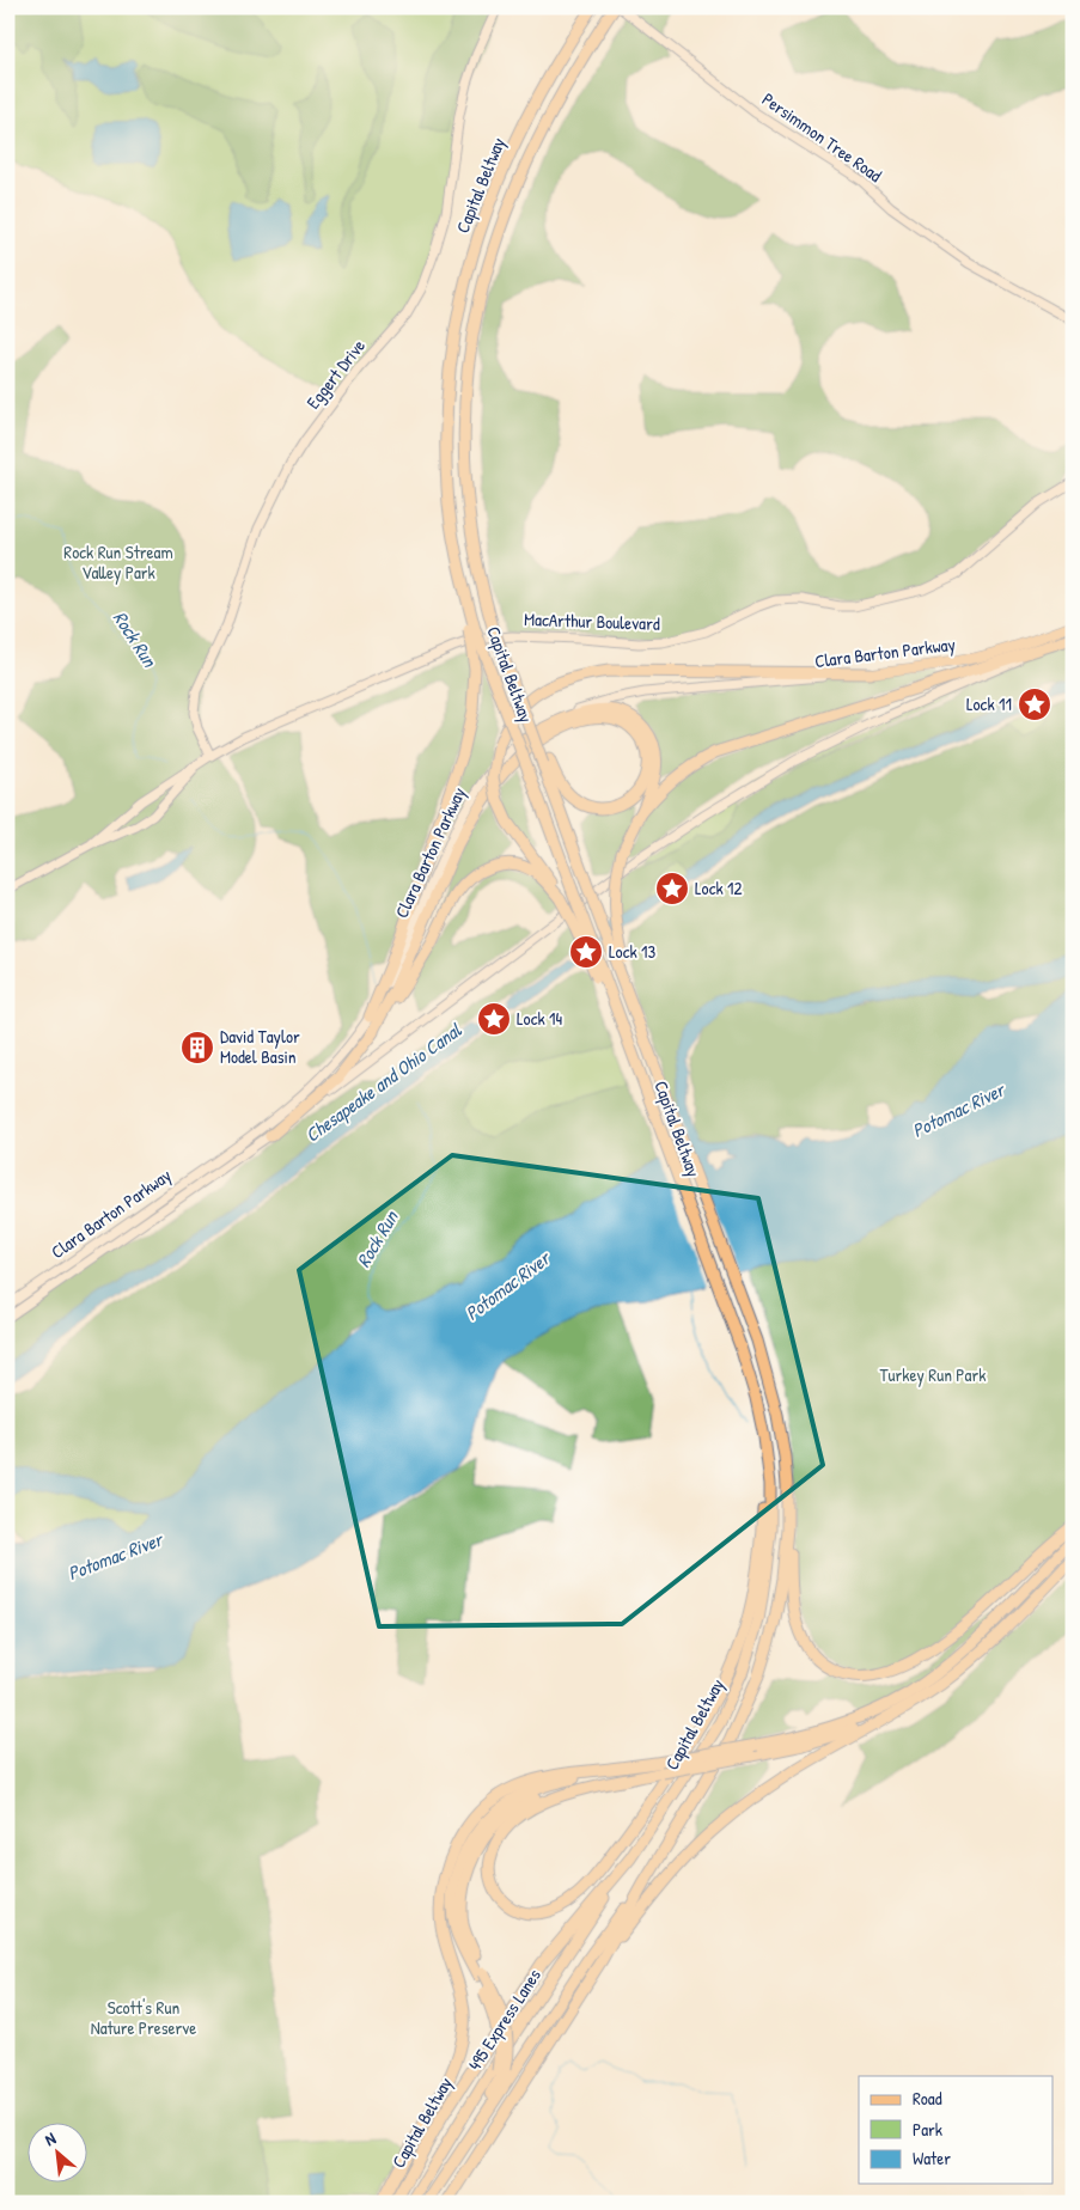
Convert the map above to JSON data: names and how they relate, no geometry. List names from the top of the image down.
{
  "streets": {
    "highway": ["Capital Beltway", "495 Express Lanes"],
    "main road": [
      "Persimmon Tree Road",
      "Eggert Drive",
      "MacArthur Boulevard",
      "Clara Barton Parkway"
    ]
  },
  "crossings": [
    ["Persimmon Tree Road", "Capital Beltway"],
    ["Capital Beltway", "495 Express Lanes"],
    ["Eggert Drive", "MacArthur Boulevard"]
  ],
  "water": ["Rock Run", "Chesapeake and Ohio Canal", "Potomac River"],
  "parks": ["Rock Run Stream Valley Park", "Turkey Run Park", "Scott's Run Nature Preserve"],
  "places": {
    "place": [
      "Lock 11",
      "Lock 12",
      "Lock 13",
      "Lock 14"
    ],
    "building": ["David Taylor Model Basin"]
  },
  "legend": ["Road", "Park", "Water"],
  "north": "top left"
}
